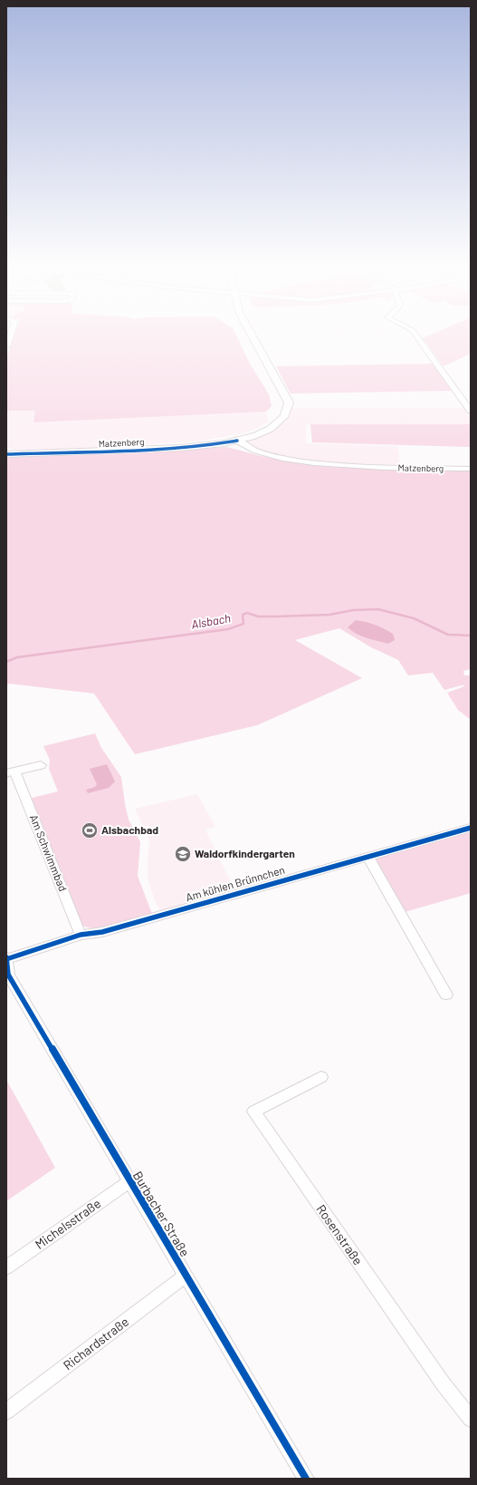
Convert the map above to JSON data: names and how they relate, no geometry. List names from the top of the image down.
{
  "streets": {
    "street": [
      "Matzenberg",
      "Am Schwimmbad",
      "Am kühlen Brünnchen",
      "Burbacher Straße",
      "Michelsstraße",
      "Rosenstraße",
      "Richardstraße"
    ]
  },
  "crossings": [
    ["Am Schwimmbad", "Am kühlen Brünnchen"],
    ["Am kühlen Brünnchen", "Burbacher Straße"],
    ["Burbacher Straße", "Michelsstraße"],
    ["Burbacher Straße", "Richardstraße"]
  ],
  "water": ["Alsbach"],
  "places": {
    "sports": ["Alsbachbad"],
    "school or university": ["Waldorfkindergarten"]
  }
}
